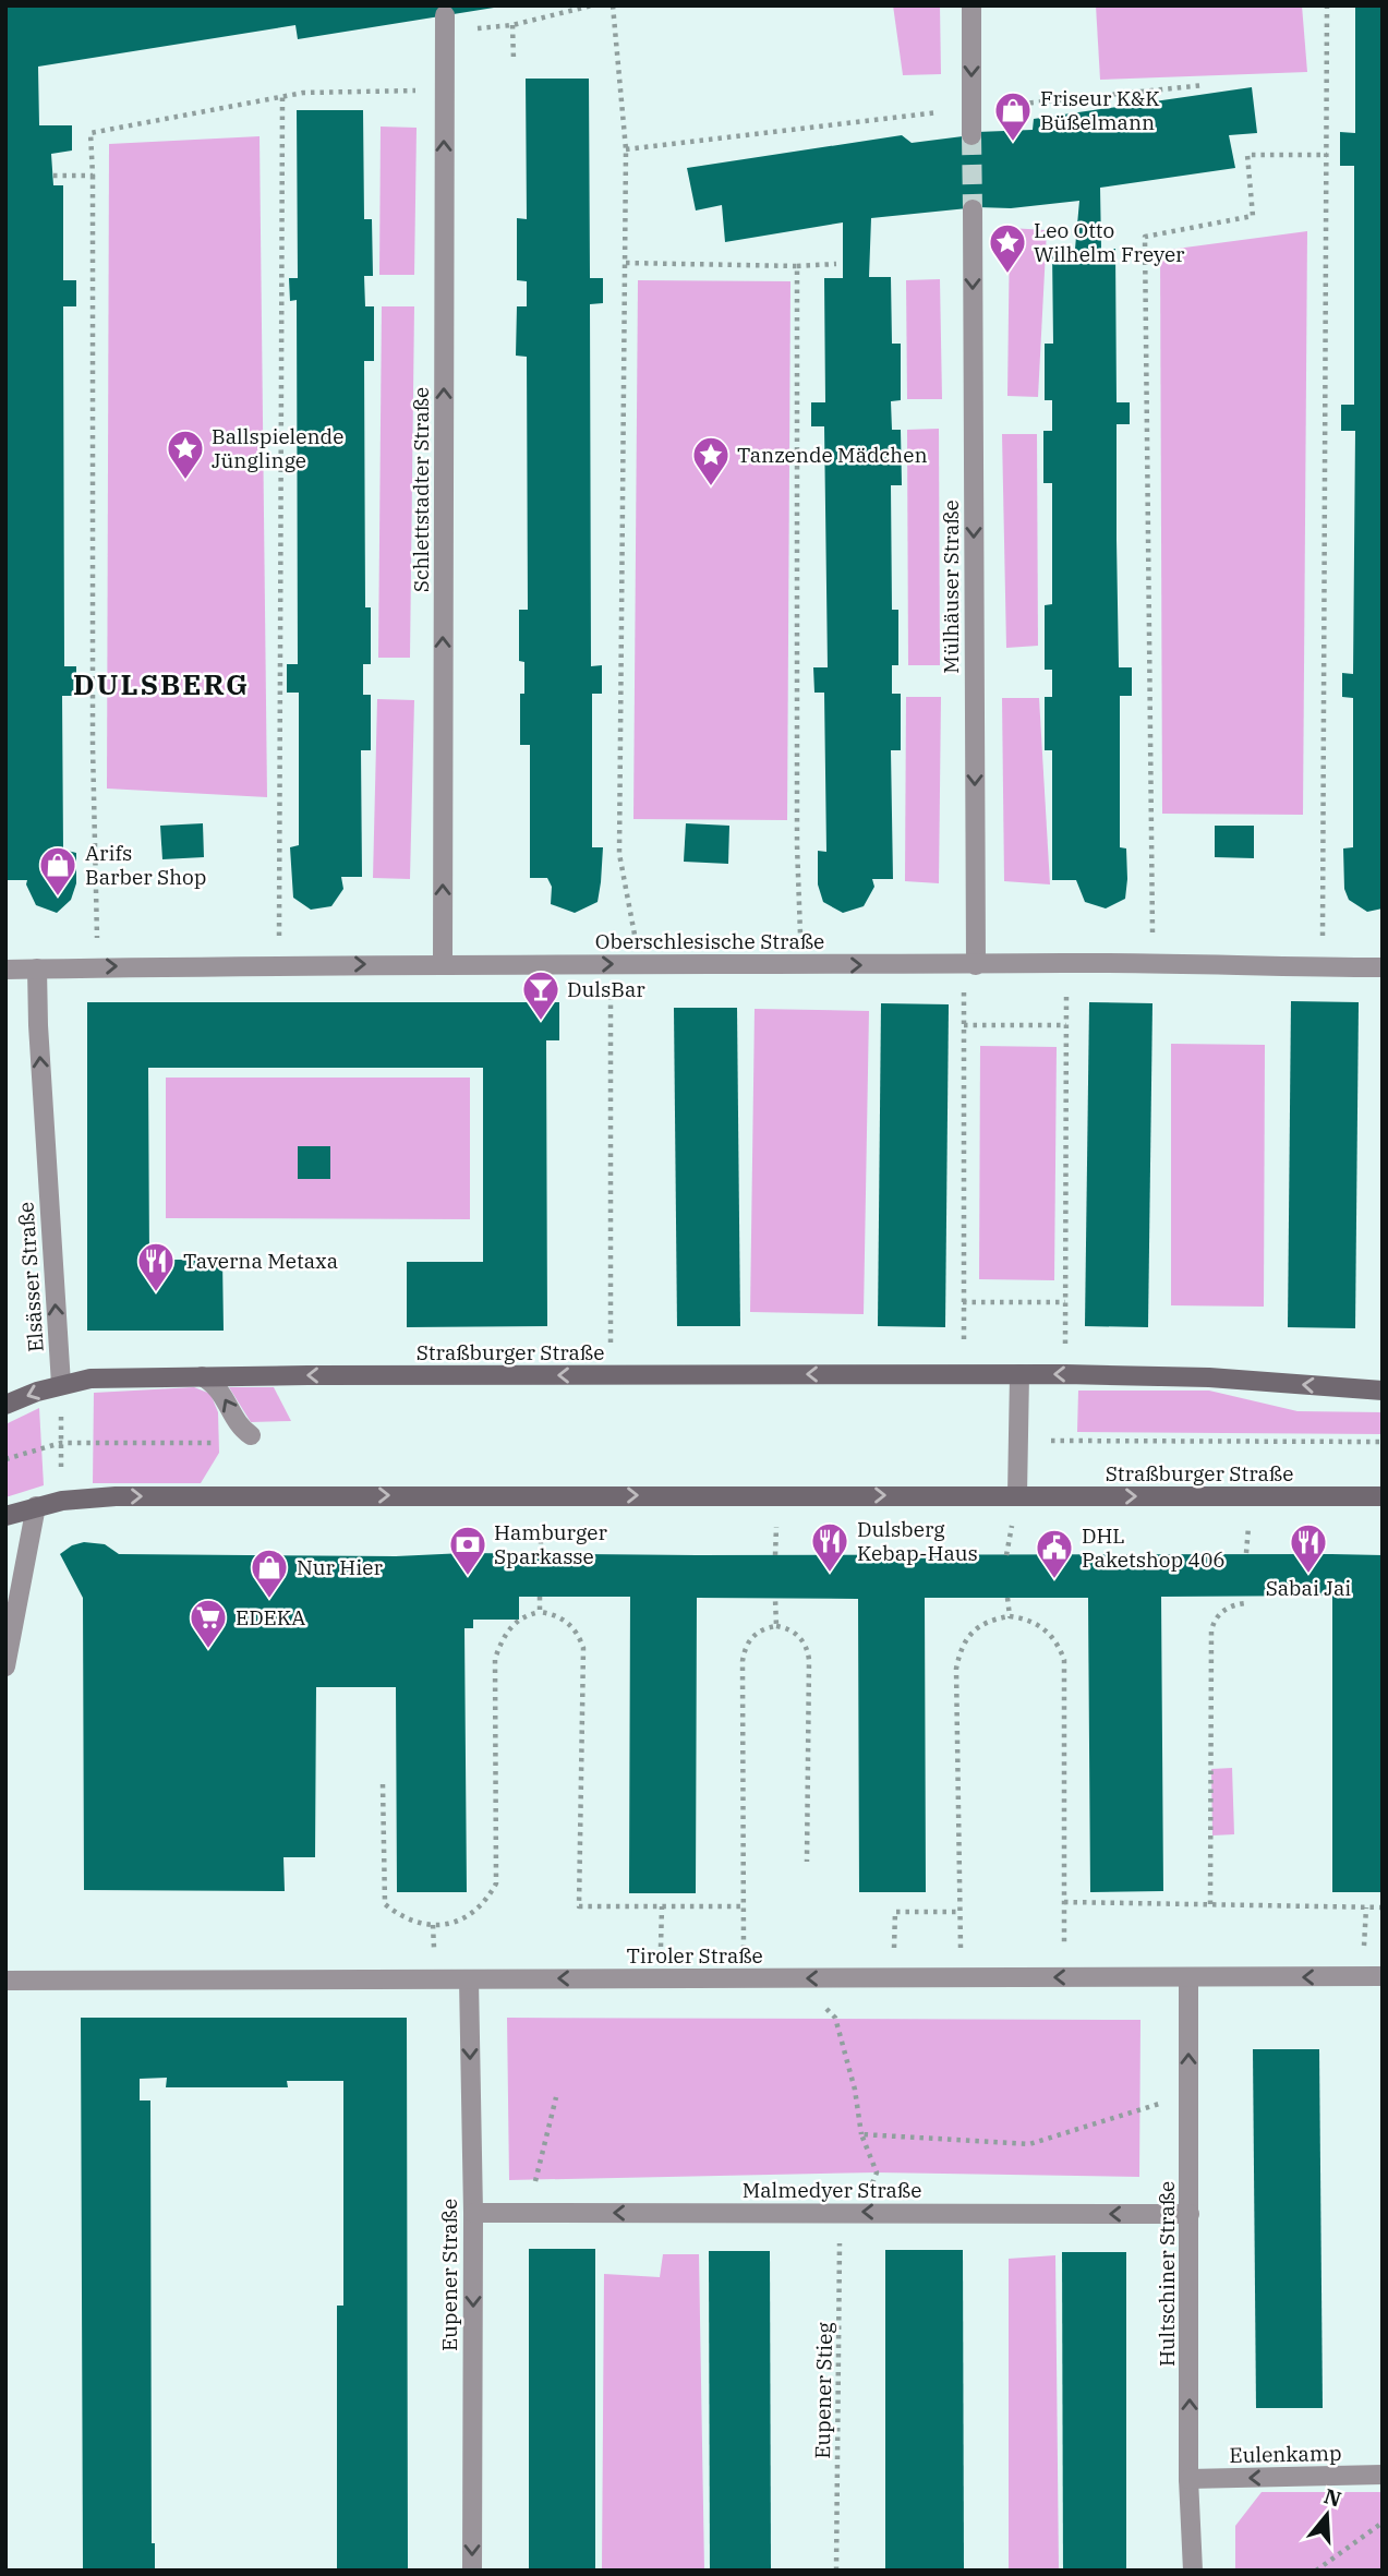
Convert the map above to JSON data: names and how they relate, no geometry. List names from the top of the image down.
{
  "streets": {
    "main road": ["Straßburger Straße"],
    "street": [
      "Schlettstadter Straße",
      "Mülhäuser Straße",
      "Oberschlesische Straße",
      "Elsässer Straße",
      "Tiroler Straße",
      "Malmedyer Straße",
      "Hultschiner Straße",
      "Eupener Straße",
      "Eulenkamp"
    ],
    "path": ["Eupener Stieg"]
  },
  "crossings": [
    ["Schlettstadter Straße", "Oberschlesische Straße"],
    ["Mülhäuser Straße", "Oberschlesische Straße"],
    ["Oberschlesische Straße", "Elsässer Straße"],
    ["Elsässer Straße", "Straßburger Straße"],
    ["Tiroler Straße", "Hultschiner Straße"],
    ["Tiroler Straße", "Eupener Straße"],
    ["Malmedyer Straße", "Hultschiner Straße"],
    ["Malmedyer Straße", "Eupener Straße"],
    ["Malmedyer Straße", "Eupener Stieg"],
    ["Hultschiner Straße", "Eulenkamp"]
  ],
  "one_way": [
    "Schlettstadter Straße",
    "Mülhäuser Straße",
    "Oberschlesische Straße",
    "Elsässer Straße",
    "Tiroler Straße",
    "Malmedyer Straße",
    "Hultschiner Straße",
    "Eupener Straße",
    "Eulenkamp"
  ],
  "districts": ["DULSBERG"],
  "places": {
    "shop": ["Friseur K&K Büßelmann", "Arifs Barber Shop", "Nur Hier"],
    "place": ["Leo Otto Wilhelm Freyer", "Ballspielende Jünglinge", "Tanzende Mädchen"],
    "bar": ["DulsBar"],
    "restaurant": ["Taverna Metaxa", "Dulsberg Kebap-Haus", "Sabai Jai"],
    "bank": ["Hamburger Sparkasse"],
    "public building": ["DHL Paketshop 406"],
    "supermarket": ["EDEKA"]
  },
  "north": "top"
}
